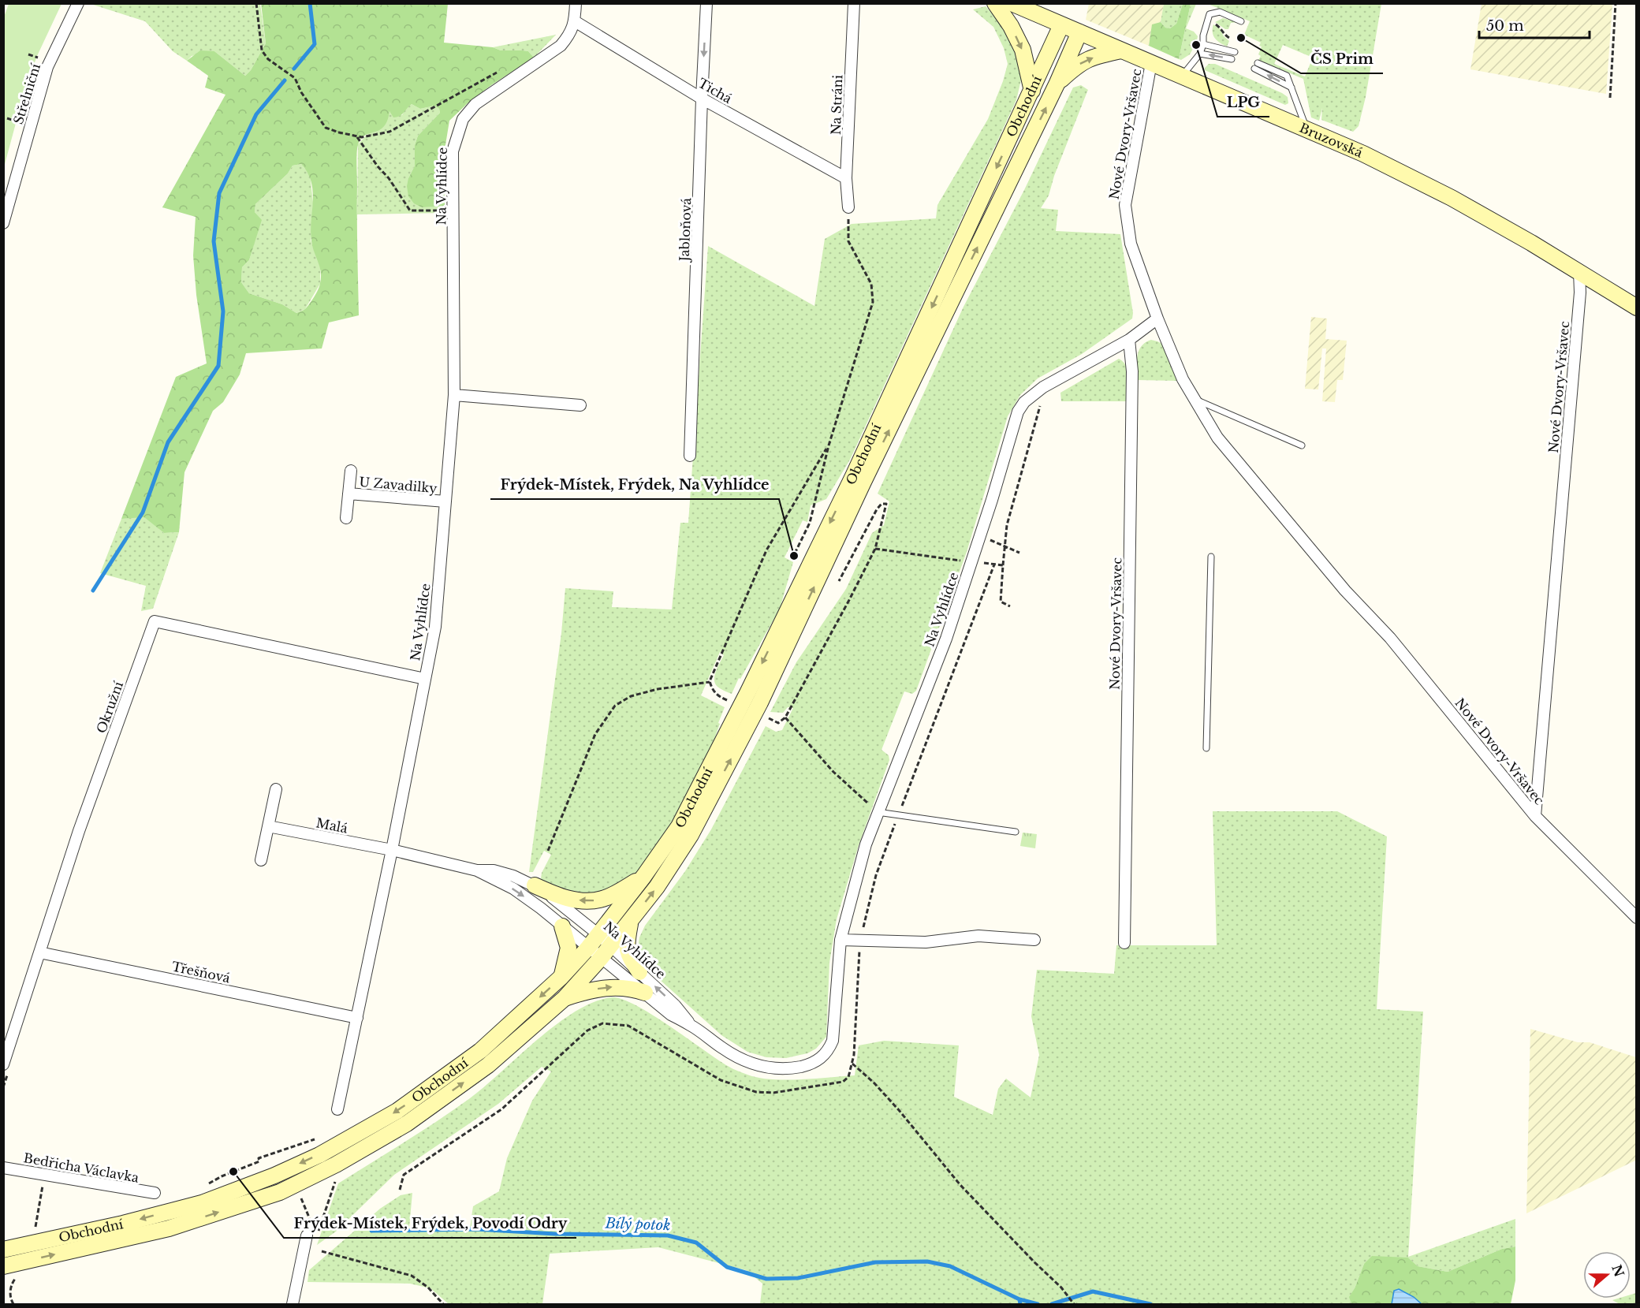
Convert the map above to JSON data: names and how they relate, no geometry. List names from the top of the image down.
{
  "streets": {
    "main road": ["Obchodní", "Bruzovská"],
    "street": [
      "Tichá",
      "Střelniční",
      "Na Stráni",
      "Nové Dvory-Vršavec",
      "Na Vyhlídce",
      "Jabloňová",
      "U Zavadilky",
      "Okružní",
      "Malá",
      "Třešňová",
      "Bedřicha Václavka"
    ]
  },
  "crossings": [
    ["Tichá", "Na Stráni"],
    ["Tichá", "Na Vyhlídce"],
    ["Tichá", "Jabloňová"],
    ["Obchodní", "Bruzovská"],
    ["Obchodní", "Na Vyhlídce"],
    ["Nové Dvory-Vršavec", "Bruzovská"],
    ["Nové Dvory-Vršavec", "Na Vyhlídce"],
    ["Na Vyhlídce", "U Zavadilky"],
    ["Na Vyhlídce", "Okružní"],
    ["Na Vyhlídce", "Malá"],
    ["Na Vyhlídce", "Třešňová"],
    ["Okružní", "Třešňová"]
  ],
  "water": ["Bílý potok"],
  "places": [
    "ČS Prim",
    "LPG",
    "Frýdek-Místek, Frýdek, Na Vyhlídce",
    "Frýdek-Místek, Frýdek, Povodí Odry"
  ],
  "scale_bar": "50 m",
  "north": "right"
}
